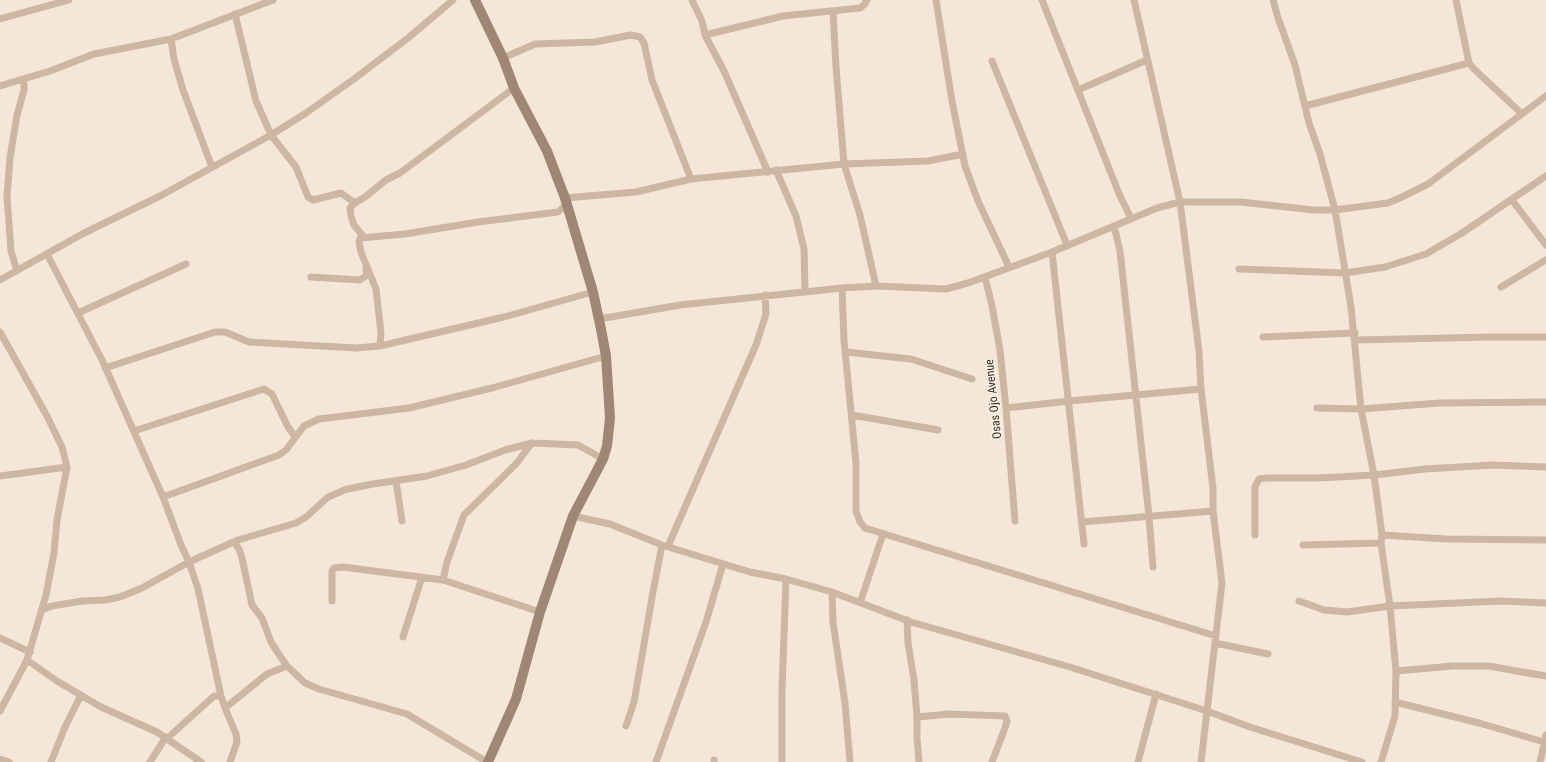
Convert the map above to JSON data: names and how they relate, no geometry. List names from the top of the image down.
{
  "streets": {
    "street": ["Osas Ojo Avenue"]
  }
}
